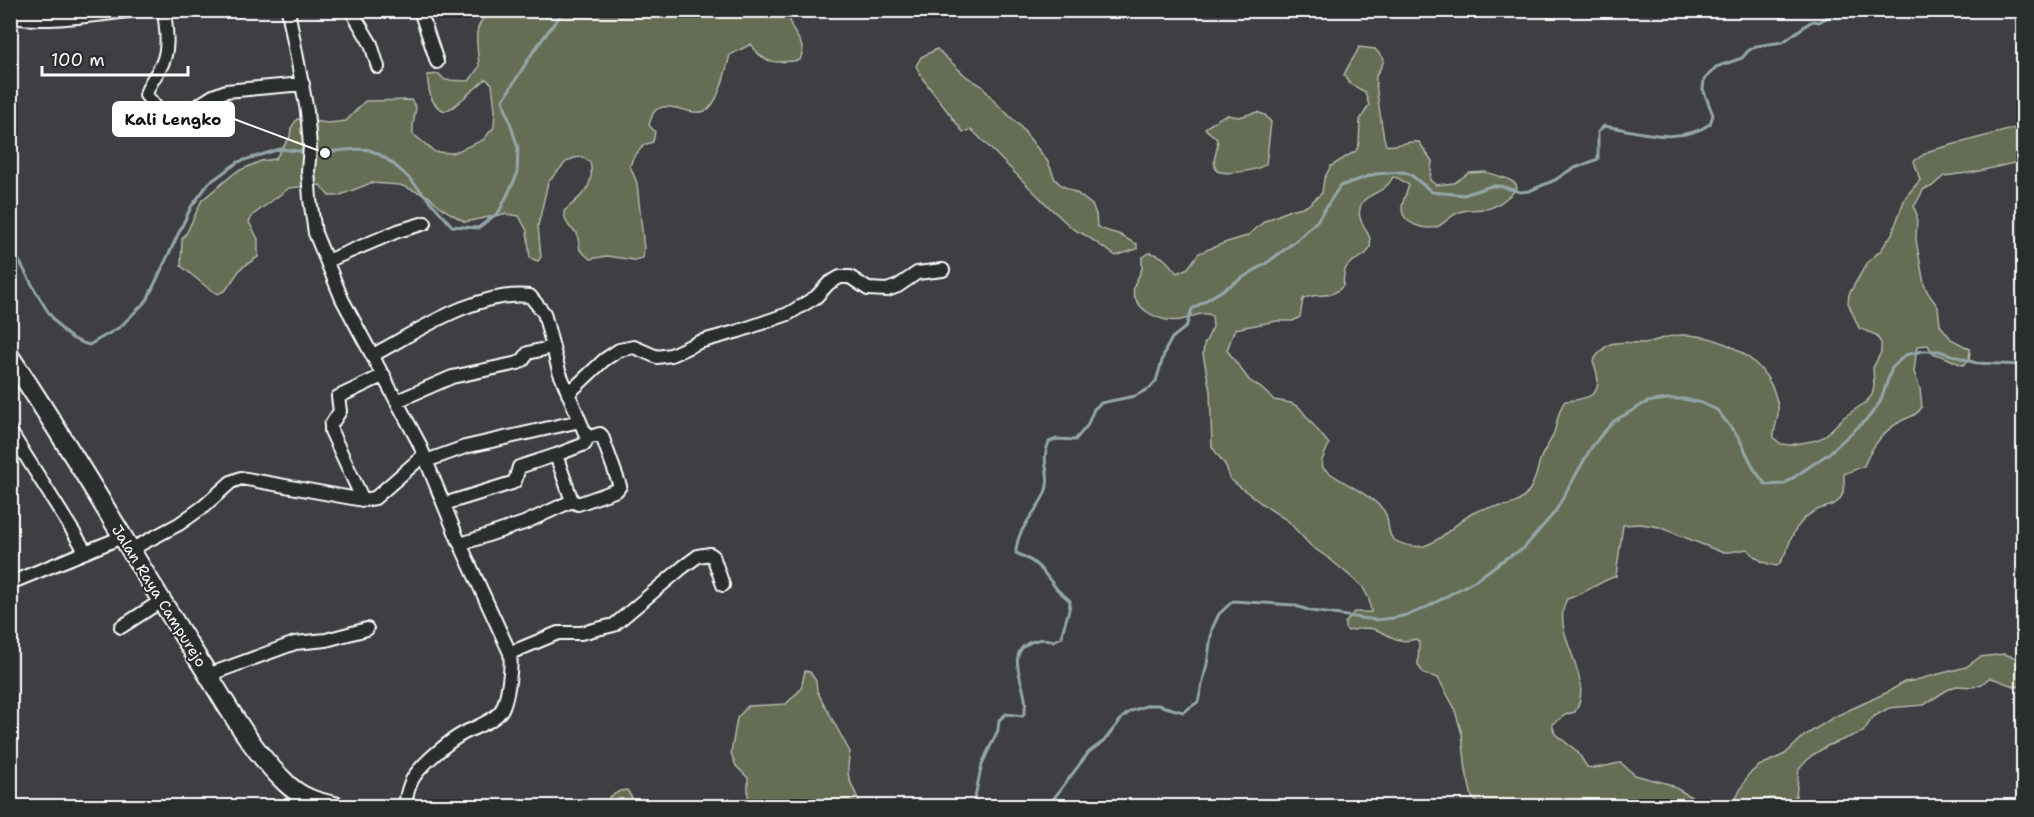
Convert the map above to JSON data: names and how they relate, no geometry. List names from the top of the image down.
{
  "streets": {
    "main road": ["Jalan Raya Campurejo"]
  },
  "places": ["Kali Lengko"],
  "scale_bar": "100 m"
}
